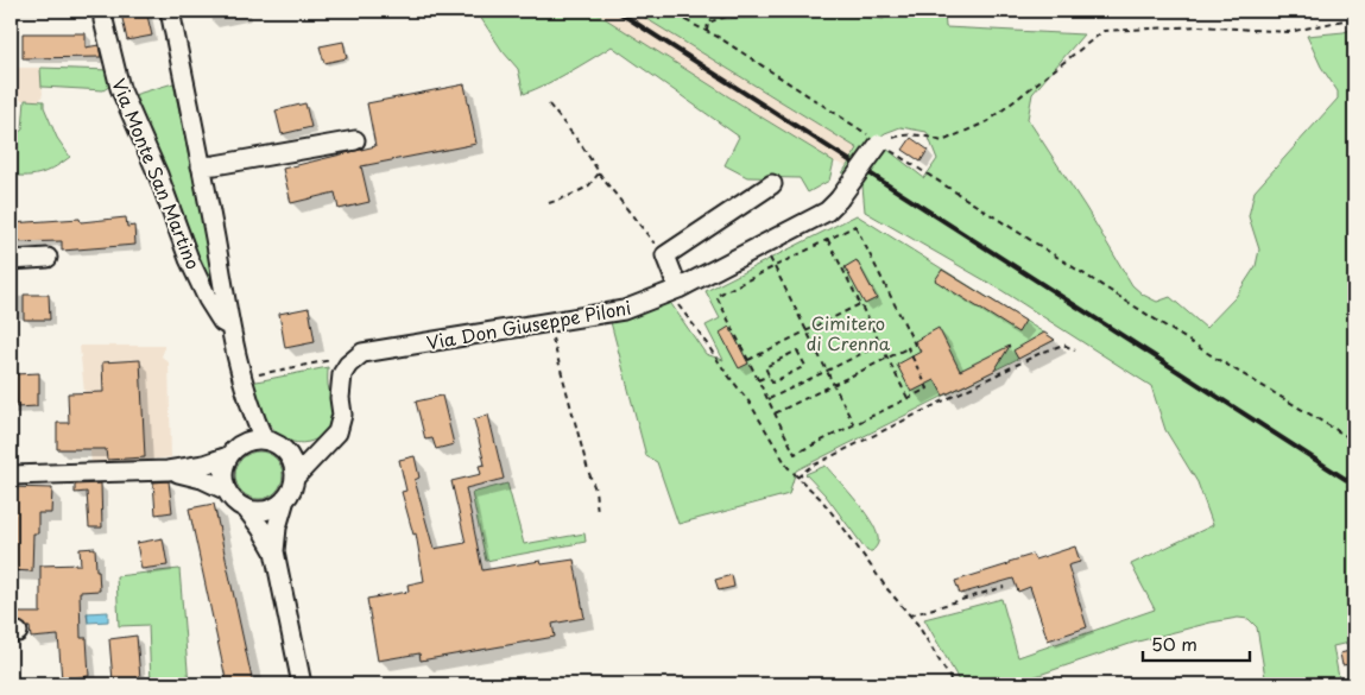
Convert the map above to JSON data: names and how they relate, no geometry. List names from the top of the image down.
{
  "streets": {
    "street": ["Via Monte San Martino", "Via Don Giuseppe Piloni"]
  },
  "parks": ["Cimitero di Crenna"],
  "scale_bar": "50 m"
}
